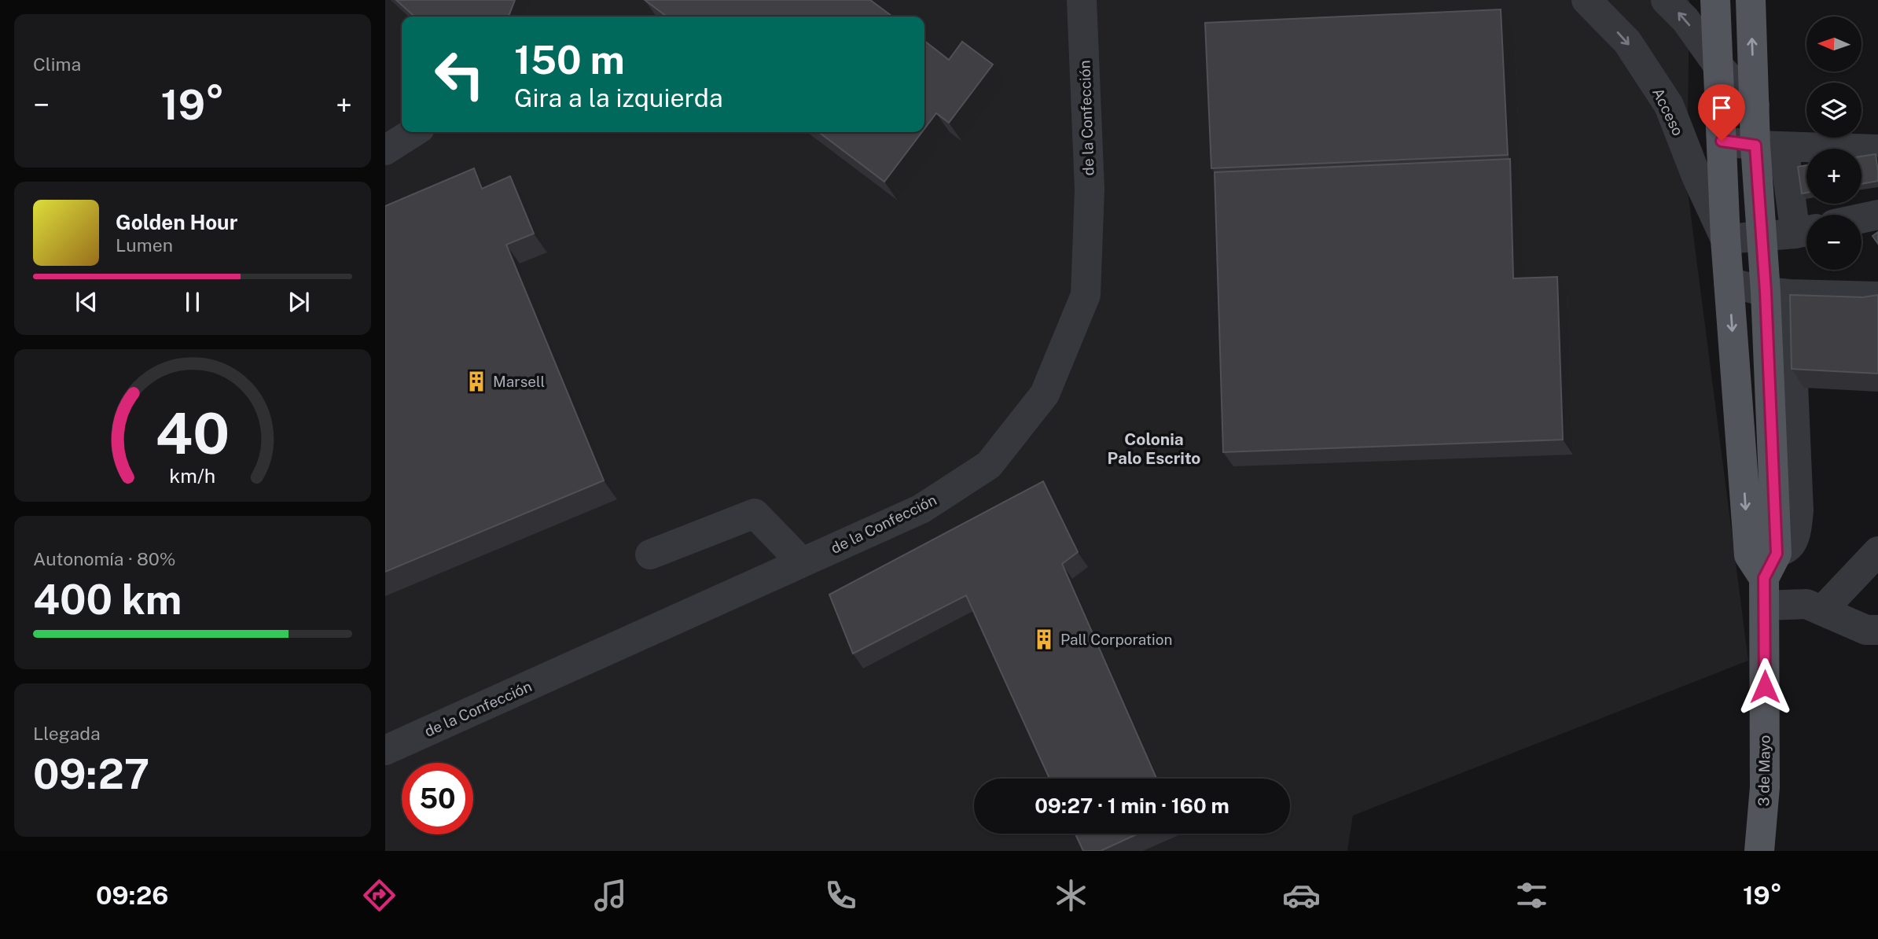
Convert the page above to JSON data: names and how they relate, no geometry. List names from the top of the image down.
{
  "streets": {
    "main road": ["3 de Mayo"],
    "lane": ["Acceso", "de la Confección"]
  },
  "districts": ["Colonia Palo Escrito"],
  "places": {
    "building": ["Marsell", "Pall Corporation"]
  },
  "north": "left",
  "page": {
    "tile": [
      "Clima",
      ["Autonomía · 80%", "400 km"],
      ["Llegada", "09:27"]
    ],
    "map_buttons": ["+", "−"],
    "turn": ["150 m", "Gira a la izquierda"],
    "heat": ["−", "19°", "+"],
    "song": ["Golden Hour", "Lumen"],
    "limit": "50",
    "trip": "09:27 · 1 min · 160 m",
    "tabs": ["09:26", "19°"],
    "gauge": ["40", "km/h"]
  }
}
